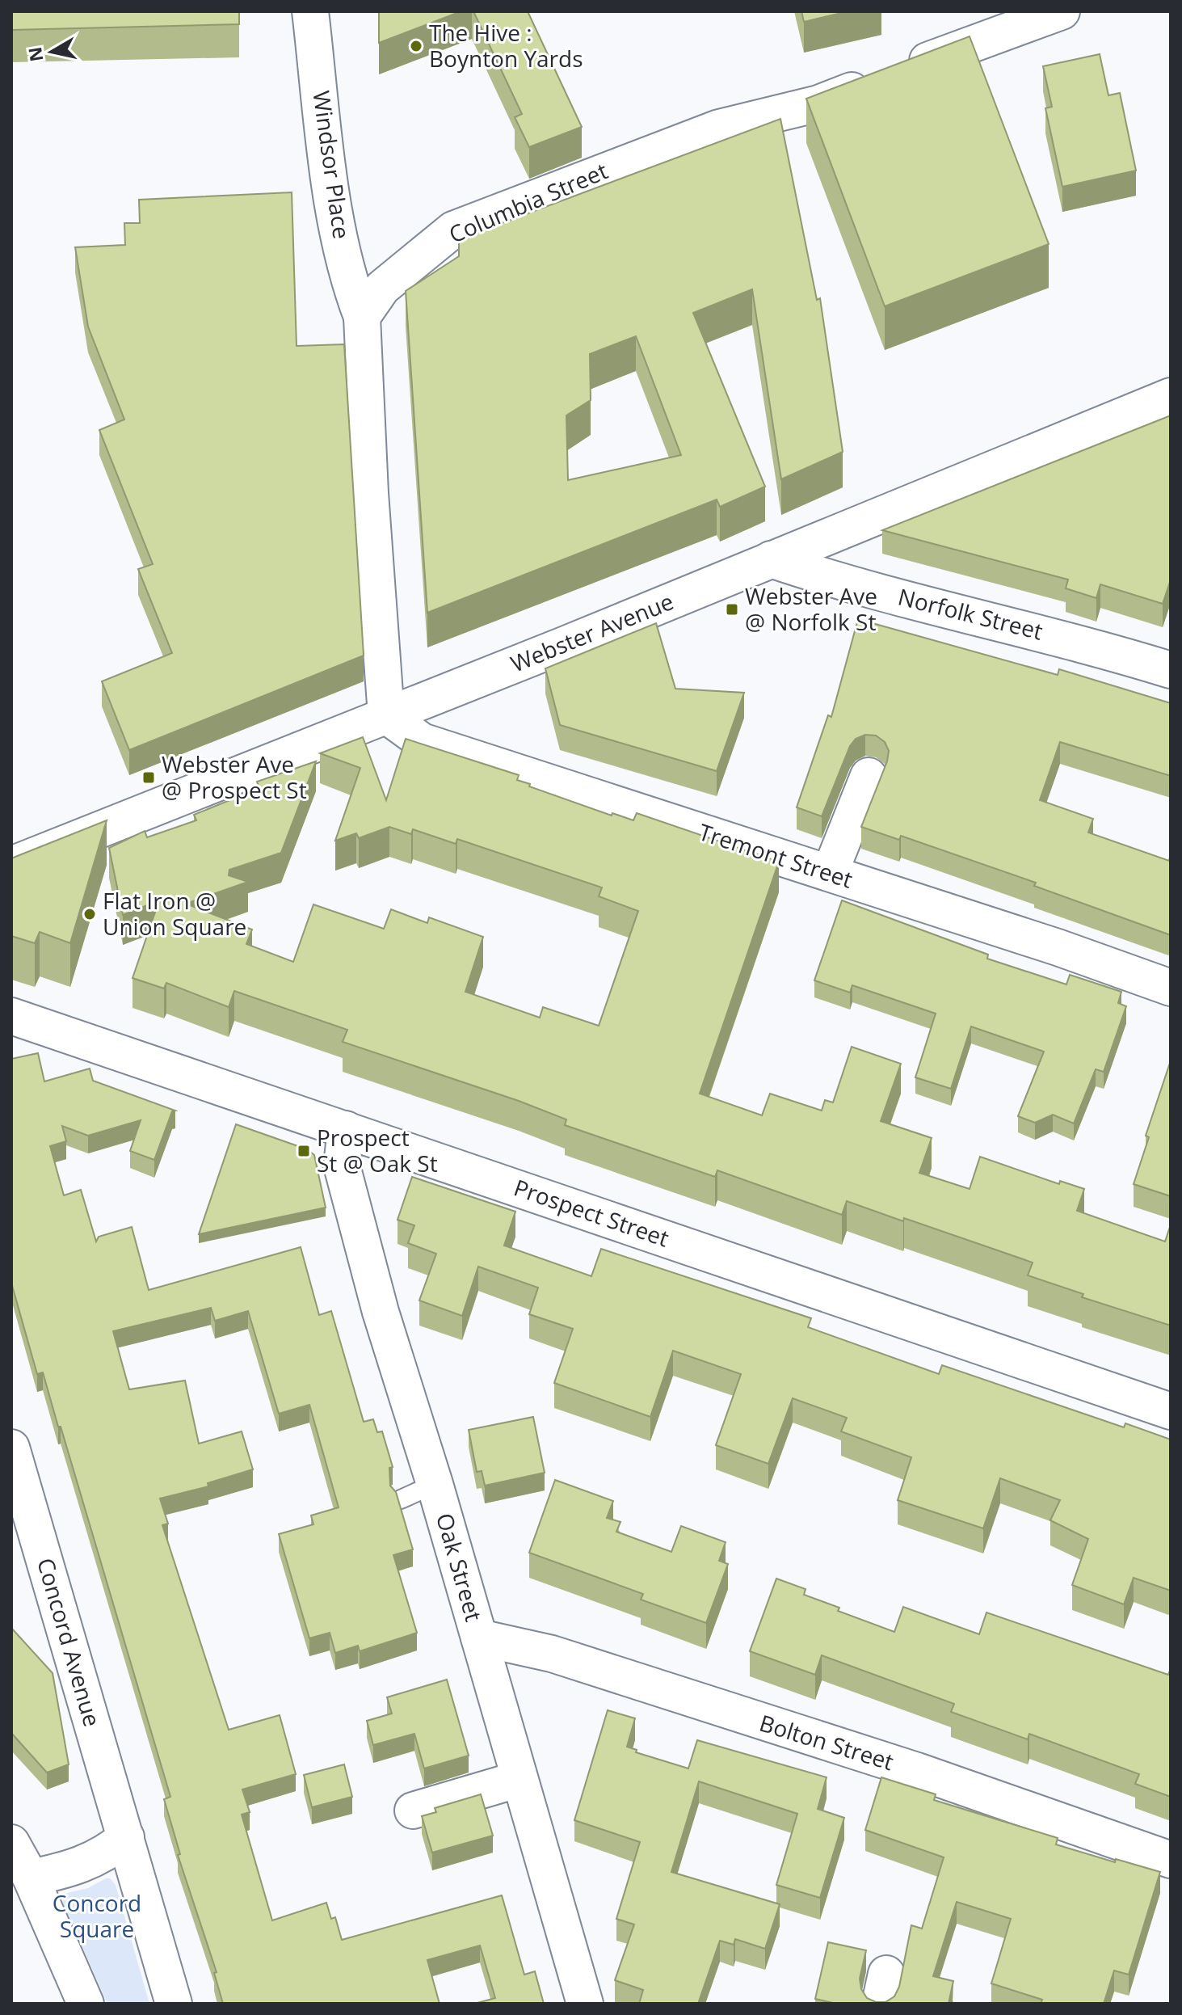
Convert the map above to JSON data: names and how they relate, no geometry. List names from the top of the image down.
{
  "streets": {
    "street": [
      "Windsor Place",
      "Columbia Street",
      "Norfolk Street",
      "Webster Avenue",
      "Tremont Street",
      "Prospect Street",
      "Oak Street",
      "Concord Avenue",
      "Bolton Street"
    ]
  },
  "crossings": [
    ["Windsor Place", "Columbia Street"],
    ["Norfolk Street", "Webster Avenue"],
    ["Webster Avenue", "Tremont Street"],
    ["Prospect Street", "Oak Street"],
    ["Oak Street", "Bolton Street"]
  ],
  "parks": ["Concord Square"],
  "places": {
    "other": ["The Hive : Boynton Yards", "Flat Iron @ Union Square"],
    "transit": ["Webster Ave @ Norfolk St", "Webster Ave @ Prospect St", "Prospect St @ Oak St"]
  },
  "north": "left"
}
